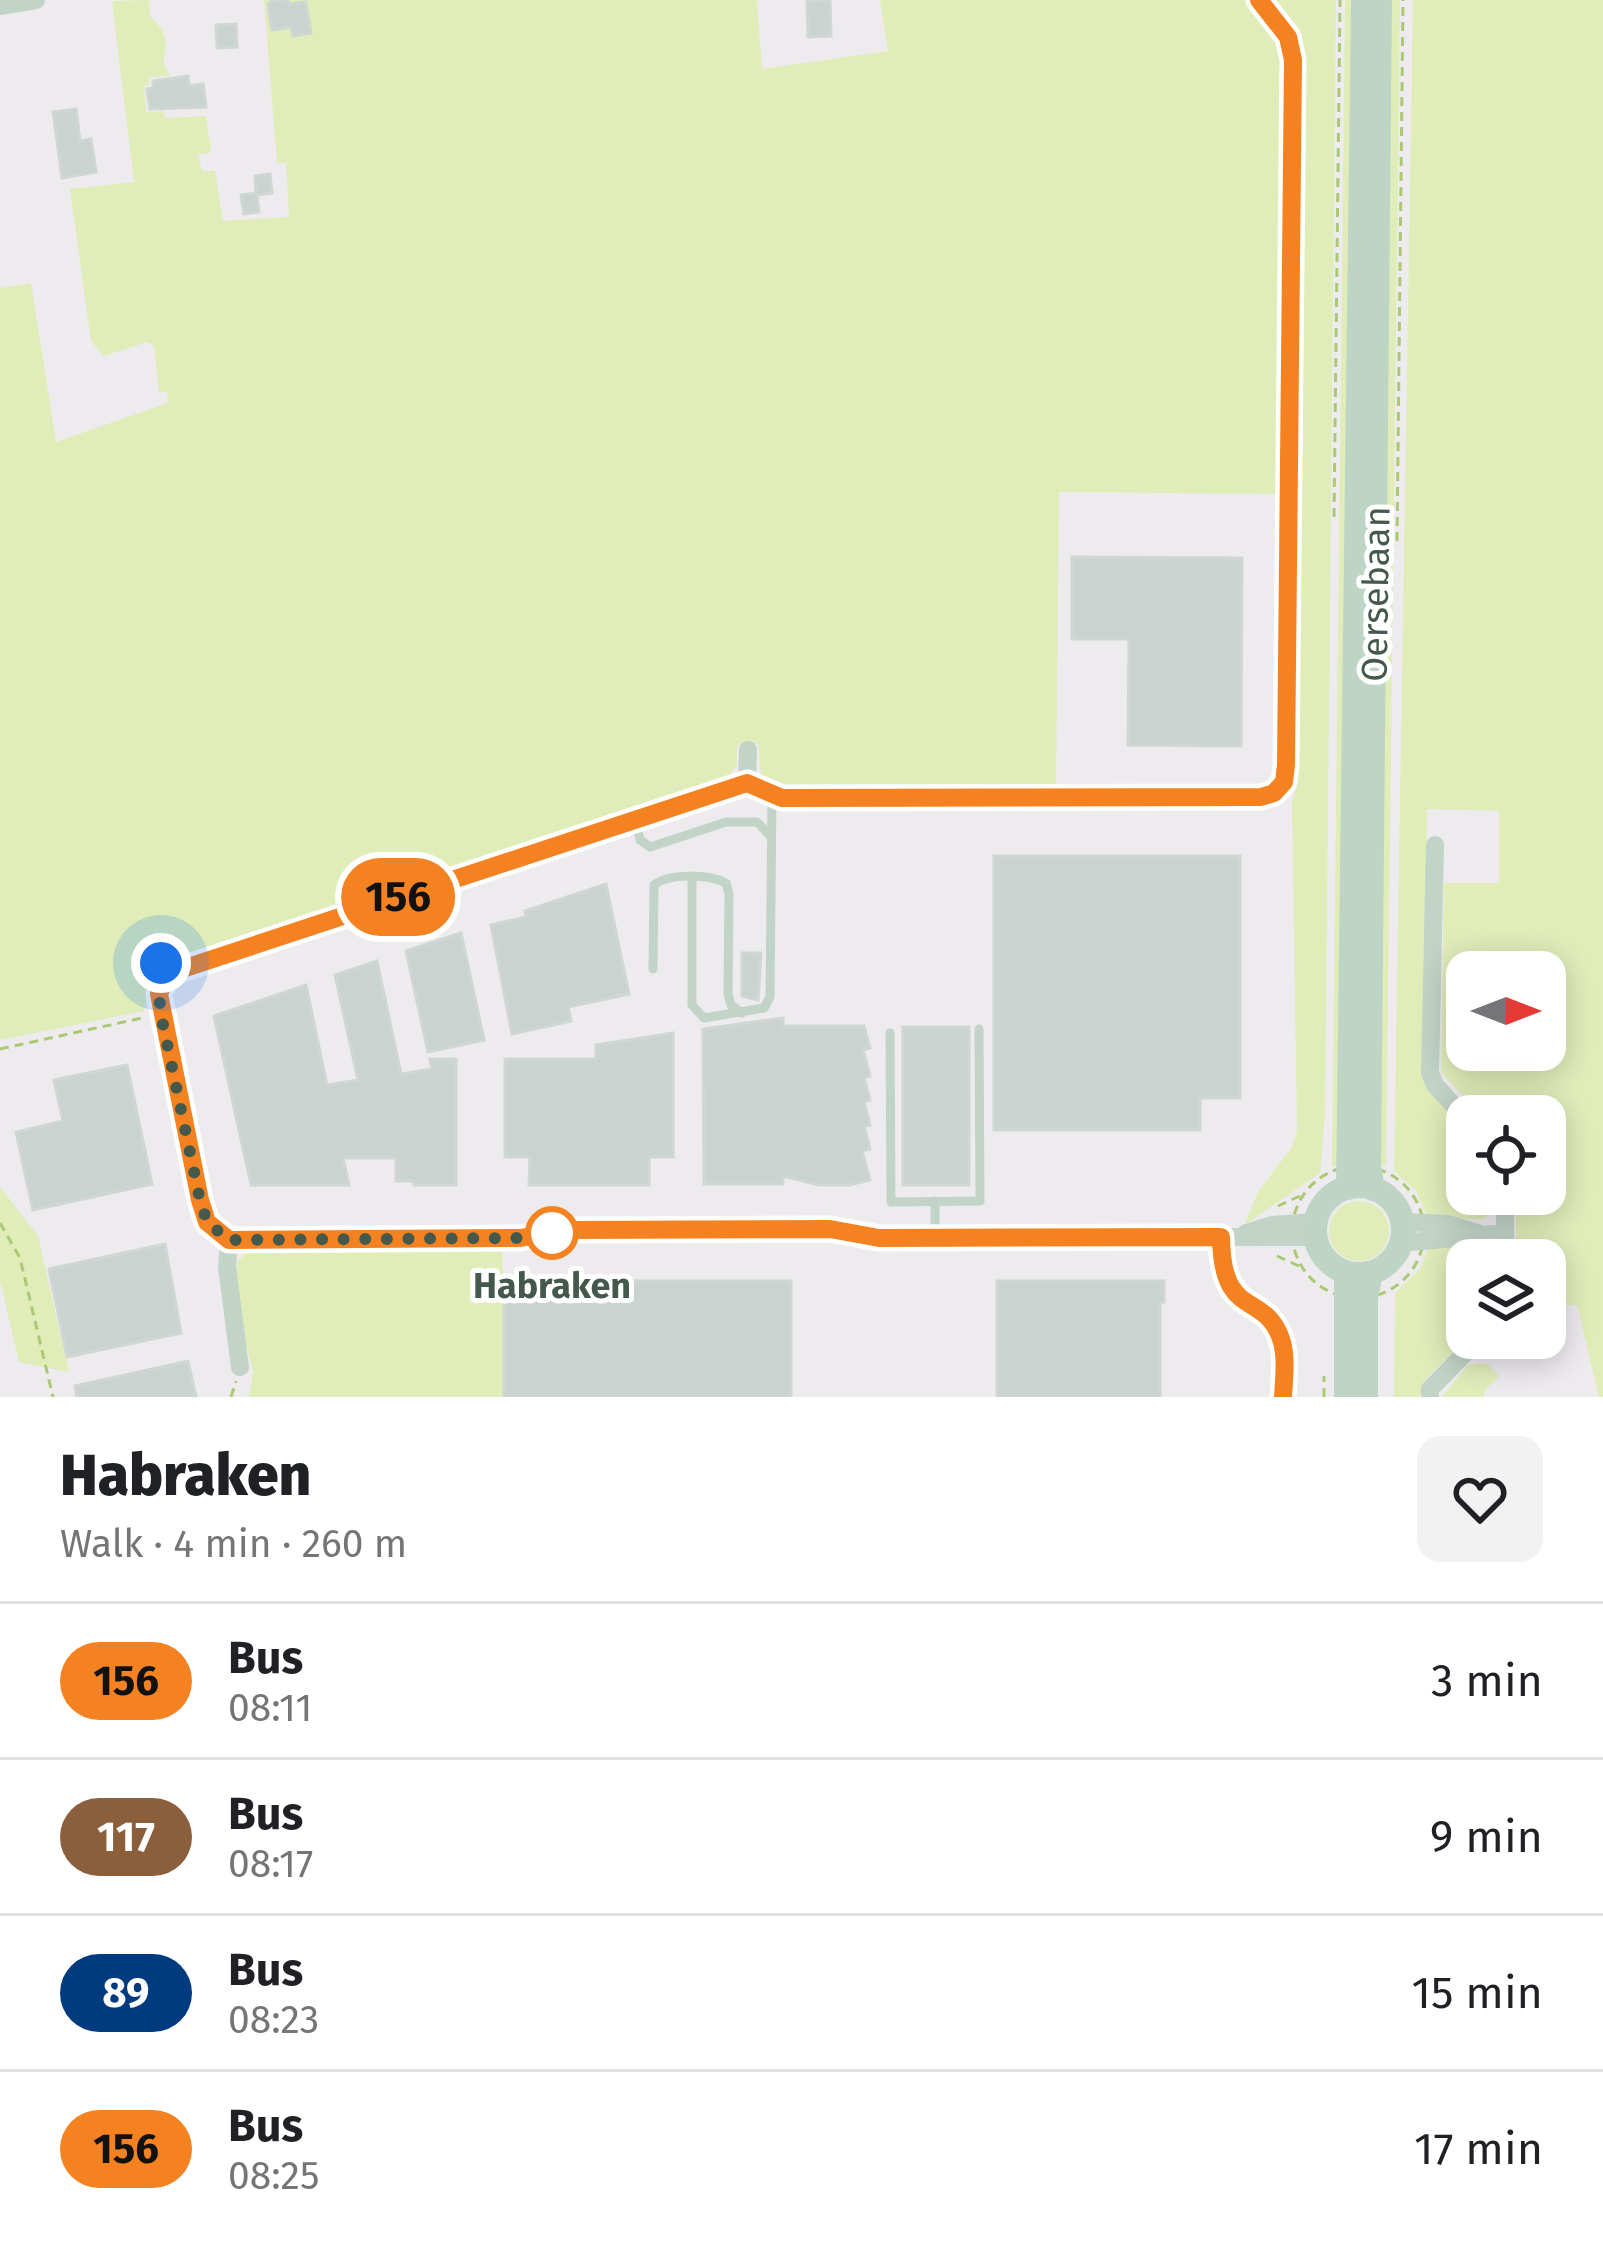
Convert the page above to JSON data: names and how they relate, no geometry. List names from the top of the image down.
{
  "streets": {
    "main road": ["Oersebaan"]
  },
  "places": ["Habraken"],
  "lines": ["bus line 156"],
  "north": "right",
  "page": {
    "on_map": "156",
    "heading": ["Habraken", "Walk · 4 min · 260 m"],
    "list": [
      {
        "mark": "156",
        "name": "Bus",
        "note": "08:11",
        "value": "3 min"
      },
      {
        "mark": "117",
        "name": "Bus",
        "note": "08:17",
        "value": "9 min"
      },
      {
        "mark": "89",
        "name": "Bus",
        "note": "08:23",
        "value": "15 min"
      },
      {
        "mark": "156",
        "name": "Bus",
        "note": "08:25",
        "value": "17 min"
      }
    ]
  }
}
